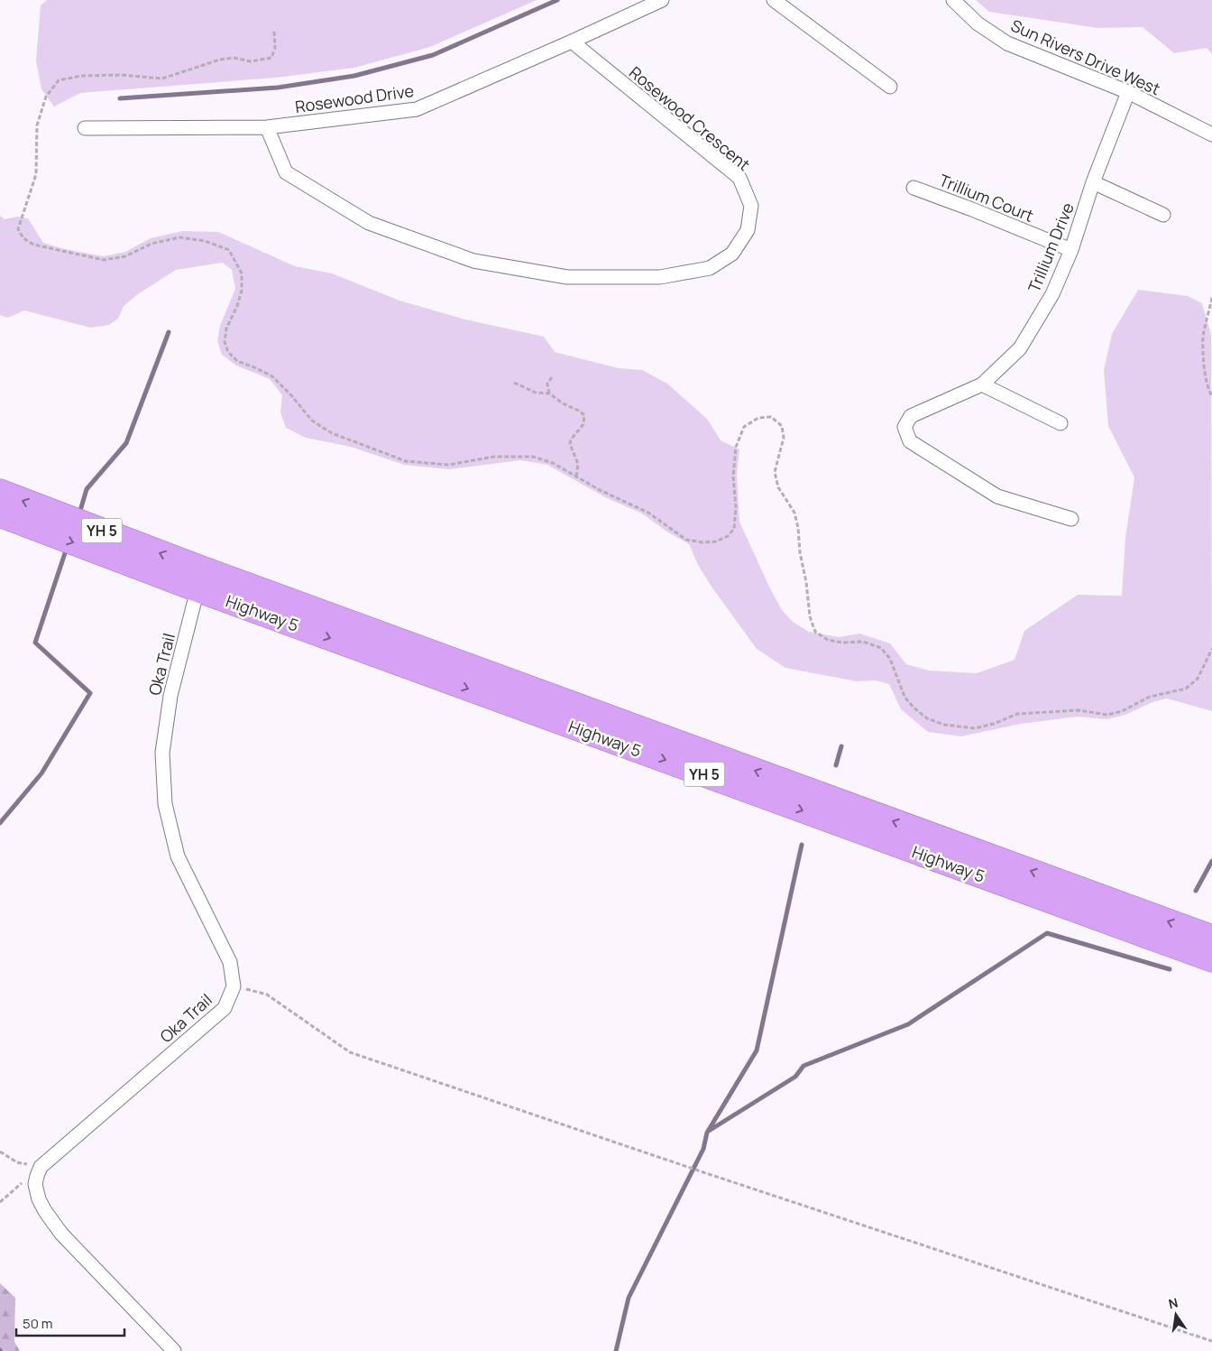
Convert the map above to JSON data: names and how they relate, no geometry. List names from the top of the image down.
{
  "streets": {
    "highway": ["YH 5", "Highway 5"],
    "street": [
      "Sun Rivers Drive West",
      "Rosewood Drive",
      "Rosewood Crescent",
      "Trillium Court",
      "Trillium Drive",
      "Oka Trail"
    ]
  },
  "crossings": [
    ["Sun Rivers Drive West", "Trillium Drive"],
    ["Rosewood Drive", "Rosewood Crescent"],
    ["Trillium Court", "Trillium Drive"],
    ["Highway 5", "Oka Trail"]
  ],
  "scale_bar": "50 m",
  "north": "top"
}
